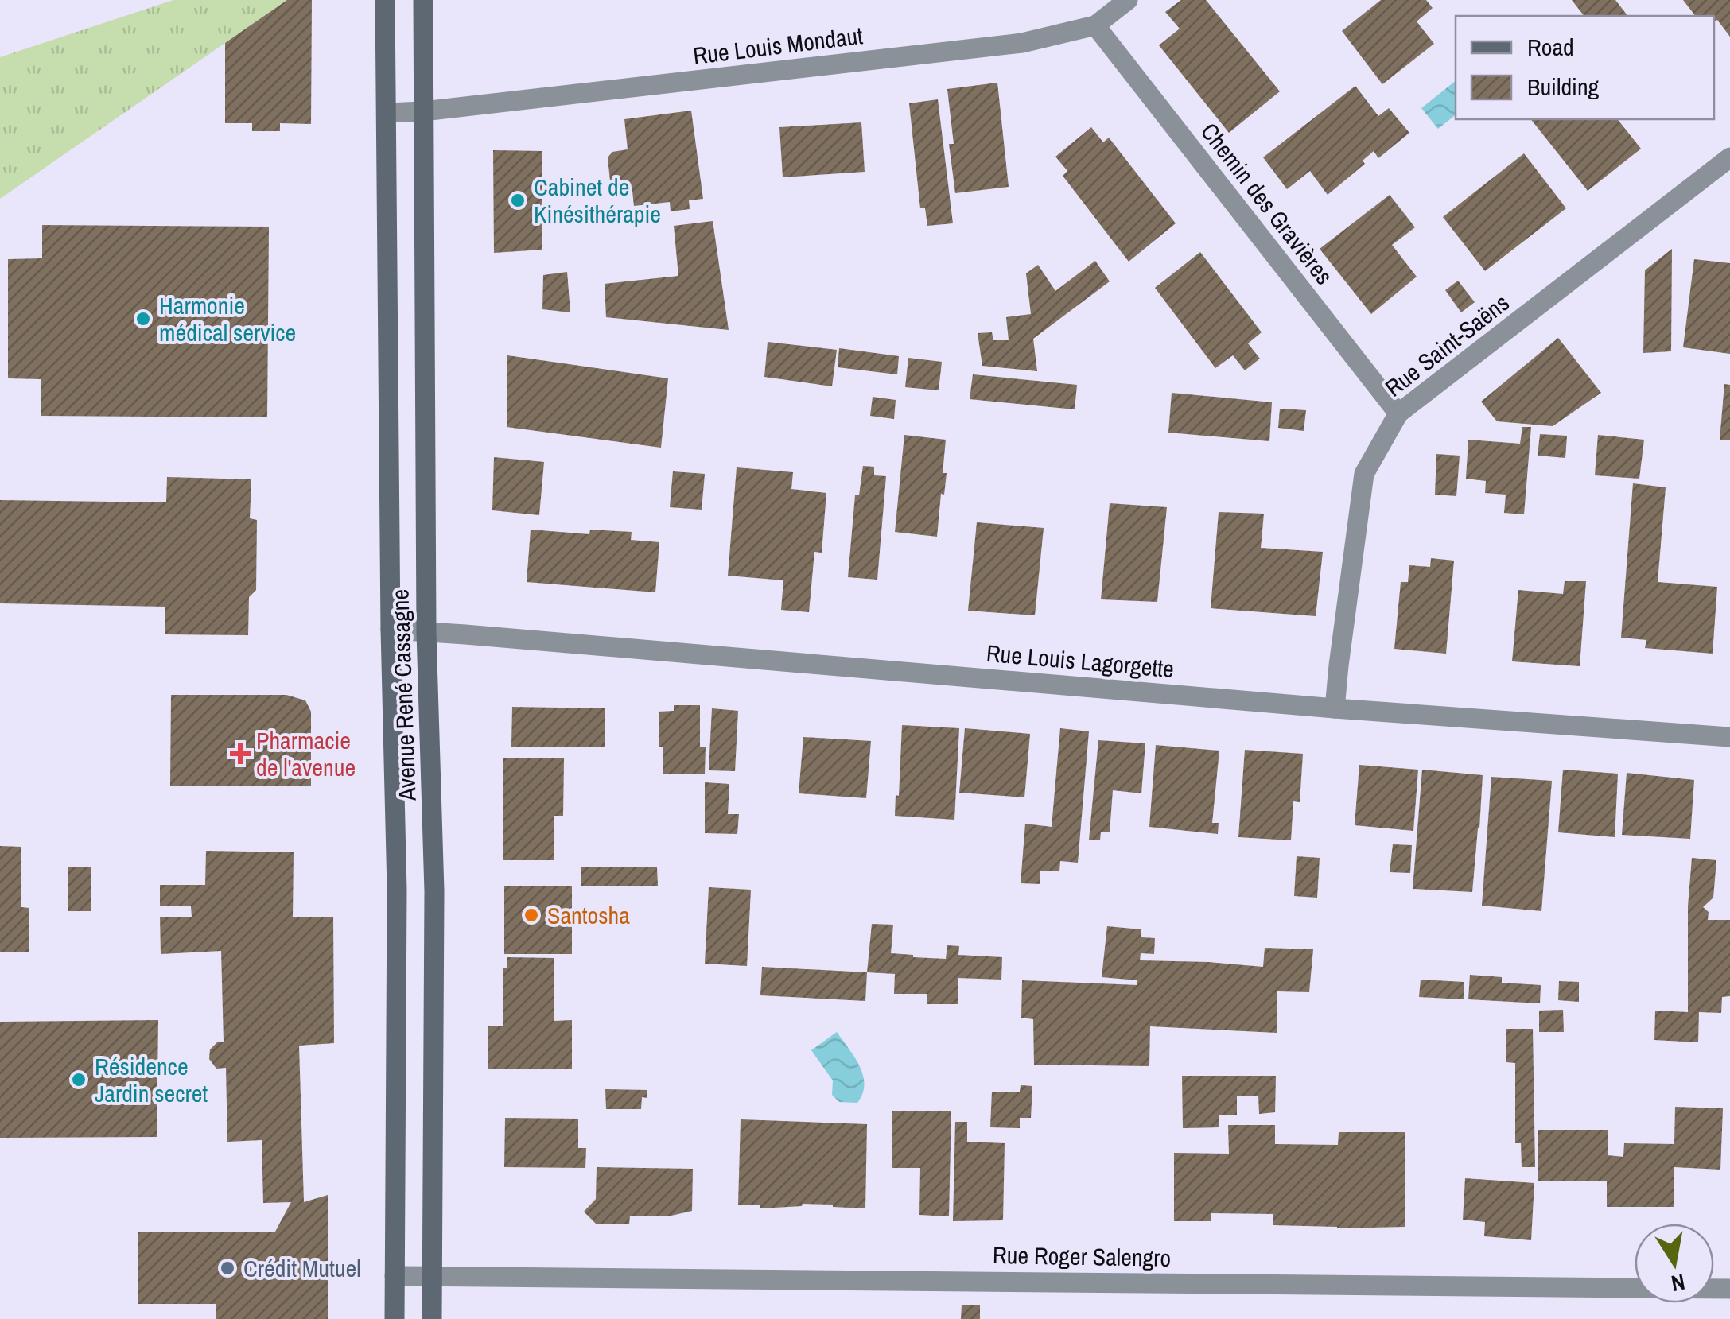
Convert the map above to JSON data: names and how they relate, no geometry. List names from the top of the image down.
{
  "streets": {
    "main road": ["Avenue René Cassagne"],
    "street": [
      "Rue Louis Mondaut",
      "Chemin des Gravières",
      "Rue Saint-Saëns",
      "Rue Louis Lagorgette",
      "Rue Roger Salengro"
    ]
  },
  "crossings": [
    ["Rue Louis Mondaut", "Chemin des Gravières"],
    ["Rue Louis Mondaut", "Avenue René Cassagne"],
    ["Chemin des Gravières", "Rue Saint-Saëns"],
    ["Rue Saint-Saëns", "Rue Louis Lagorgette"],
    ["Rue Louis Lagorgette", "Avenue René Cassagne"],
    ["Avenue René Cassagne", "Rue Roger Salengro"]
  ],
  "places": {
    "other": [
      "Cabinet de Kinésithérapie",
      "Harmonie médical service",
      "Santosha",
      "Résidence Jardin secret",
      "Crédit Mutuel"
    ],
    "health": ["Pharmacie de l'avenue"]
  },
  "legend": ["Road", "Building"],
  "north": "bottom"
}
